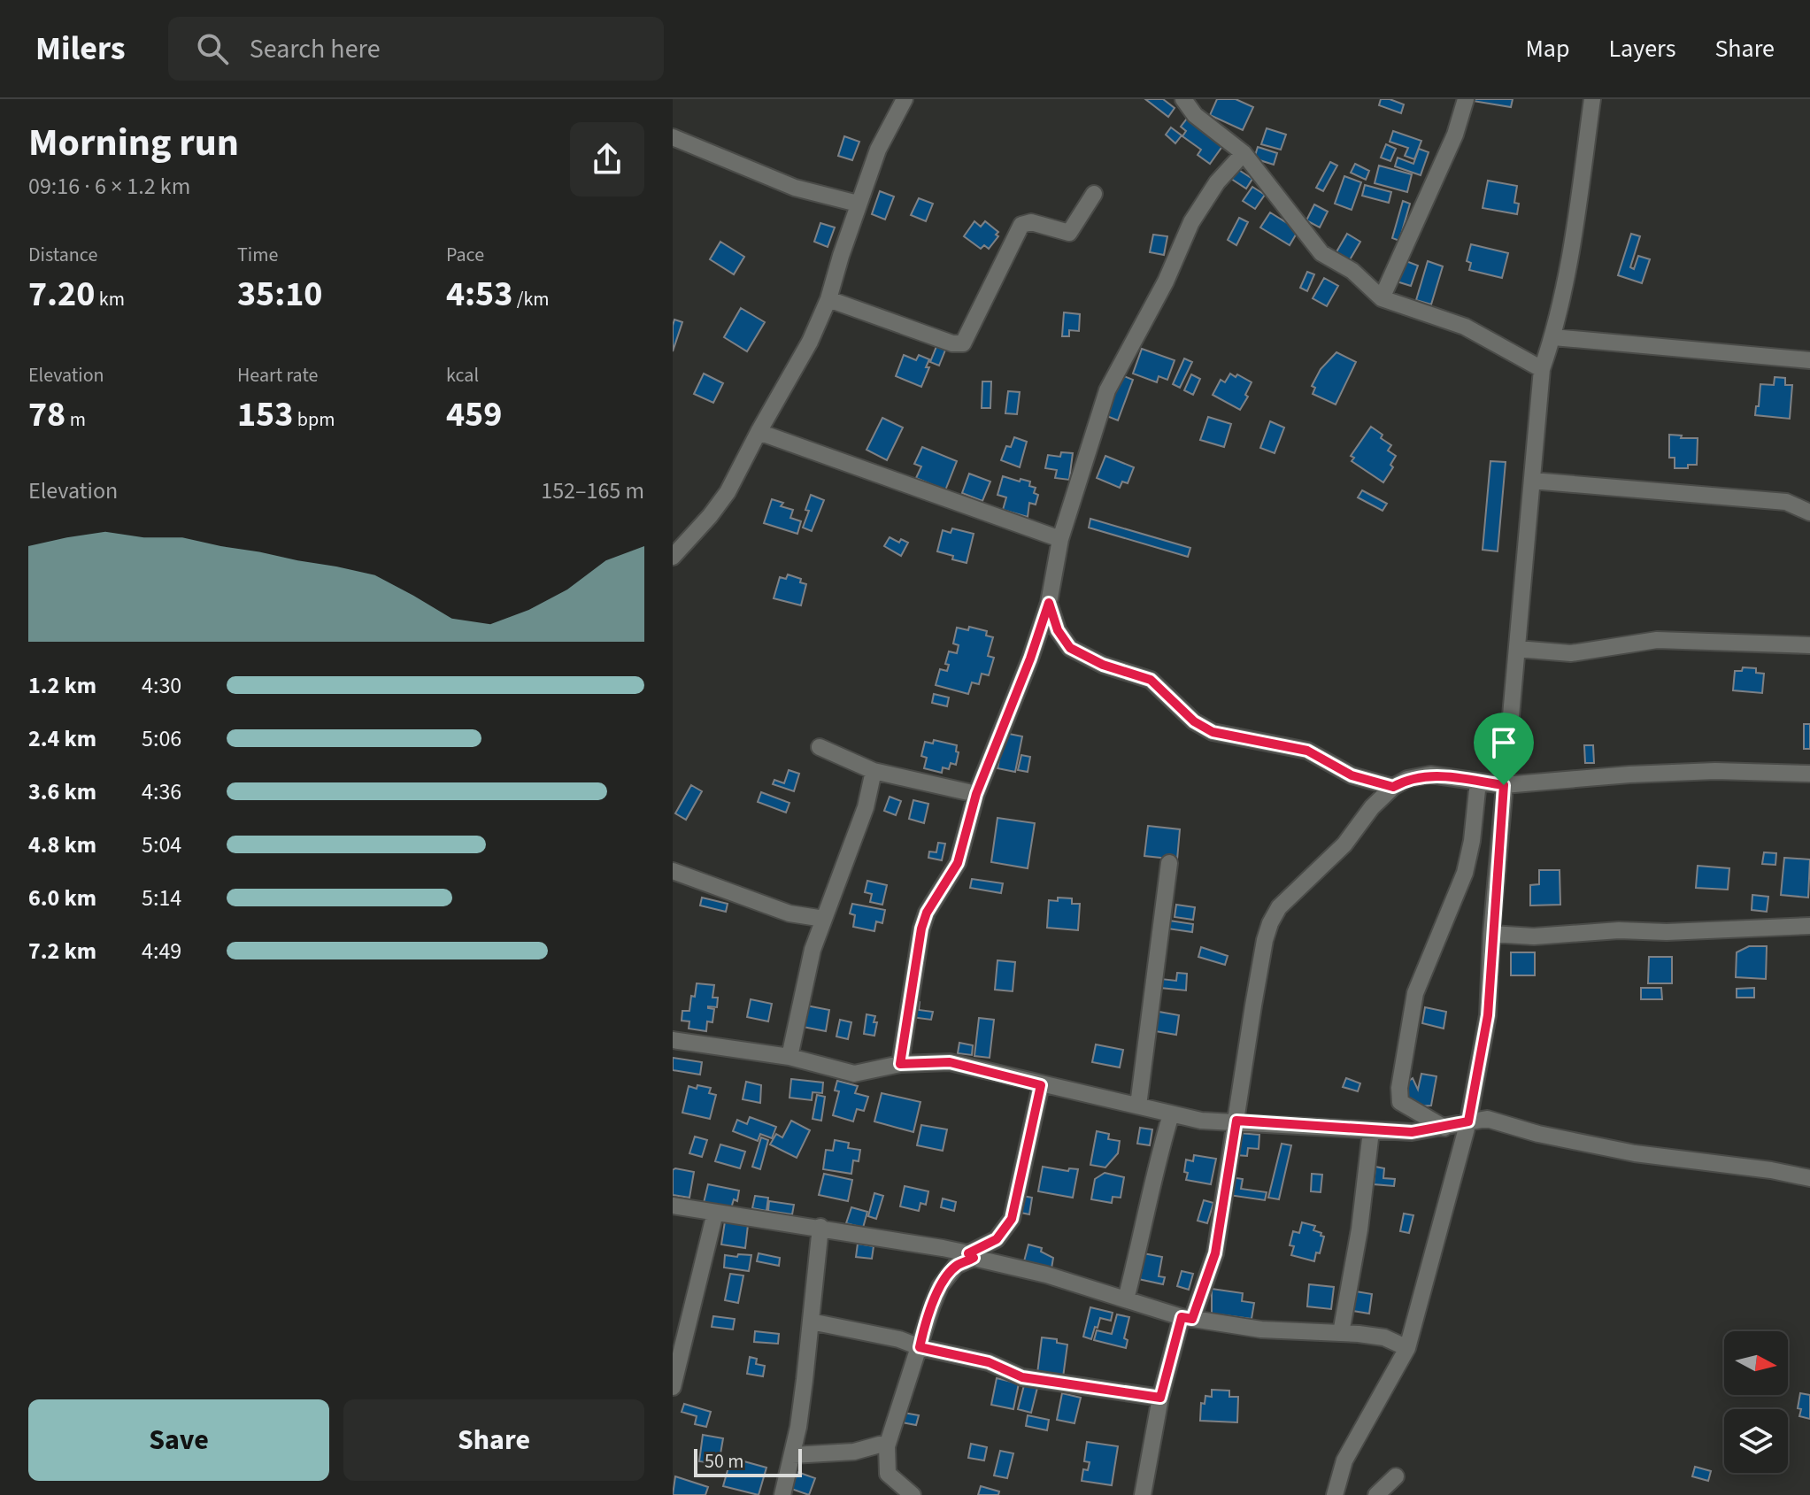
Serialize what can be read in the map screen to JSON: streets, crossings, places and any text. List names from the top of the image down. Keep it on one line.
{"scale_bar":"50 m","north":"right","page":{"header":"Milers","search":"Search here","nav":["Map","Layers","Share"],"heading":["Morning run","09:16 · 6 × 1.2 km"],"stats":[["Distance","7.20 km"],["Time","35:10"],["Pace","4:53 /km"],["Elevation","78 m"],["Heart rate","153 bpm"],["kcal","459"]],"chart":["Elevation","152–165 m"],"list":[{"name":"1.2 km","note":"4:30"},{"name":"2.4 km","note":"5:06"},{"name":"3.6 km","note":"4:36"},{"name":"4.8 km","note":"5:04"},{"name":"6.0 km","note":"5:14"},{"name":"7.2 km","note":"4:49"}],"buttons":["Save","Share"],"scale":"50 m"}}
